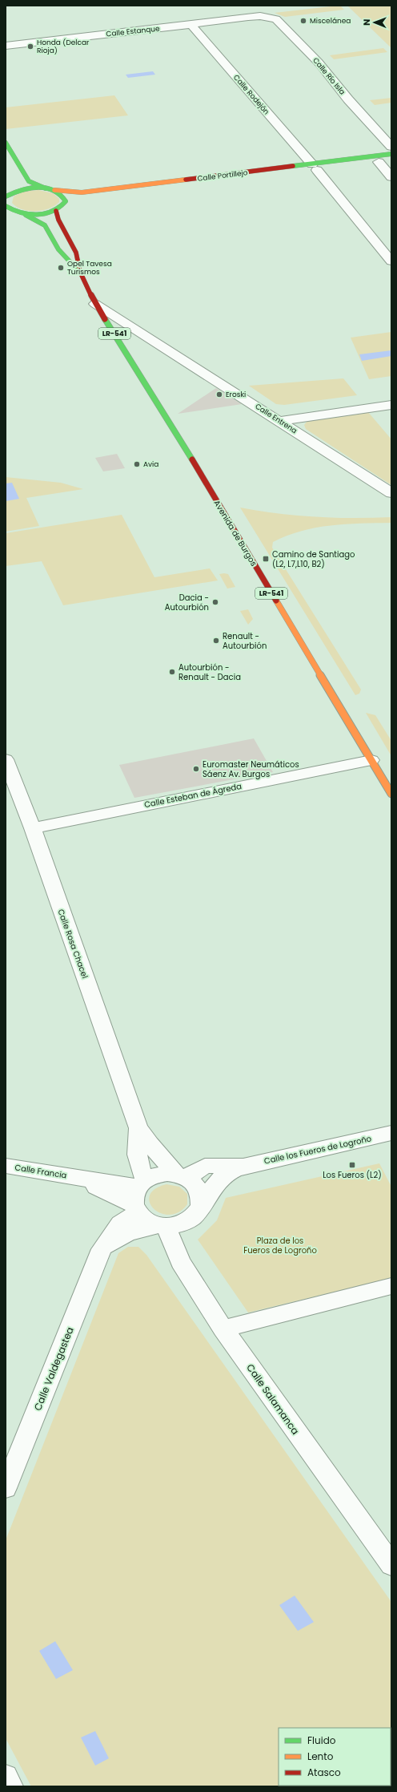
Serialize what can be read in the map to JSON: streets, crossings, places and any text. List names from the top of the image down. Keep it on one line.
{"streets":{"main road":["Calle Portillejo","LR-541","Avenida de Burgos"],"street":["Calle Estanque","Calle Río Isla","Calle Rodejón","Calle Entrena","Calle Esteban de Ágreda","Calle Rosa Chacel","Calle los Fueros de Logroño","Calle Francia","Calle Valdegastea","Calle Salamanca"]},"crossings":[["Calle Estanque","Calle Río Isla"],["Calle Estanque","Calle Rodejón"],["Calle Rodejón","Calle Portillejo"],["Calle Portillejo","LR-541"],["Calle Portillejo","Avenida de Burgos"],["LR-541","Avenida de Burgos"],["Calle Entrena","Avenida de Burgos"],["Avenida de Burgos","Calle Esteban de Ágreda"],["Calle Esteban de Ágreda","Calle Rosa Chacel"],["Calle Rosa Chacel","Calle los Fueros de Logroño"],["Calle Rosa Chacel","Calle Francia"],["Calle Rosa Chacel","Calle Valdegastea"],["Calle Rosa Chacel","Calle Salamanca"],["Calle los Fueros de Logroño","Calle Francia"],["Calle los Fueros de Logroño","Calle Valdegastea"],["Calle los Fueros de Logroño","Calle Salamanca"],["Calle Francia","Calle Valdegastea"],["Calle Francia","Calle Salamanca"],["Calle Valdegastea","Calle Salamanca"]],"parks":["Plaza de los Fueros de Logroño"],"places":{"other":["Miscelánea","Honda (Delcar Rioja)","Opel Tavesa Turismos","Eroski","Avia","Dacia - Autourbión","Renault - Autourbión","Autourbión - Renault - Dacia","Euromaster Neumáticos Sáenz Av. Burgos"],"transit":["Camino de Santiago (L2, L7,L10, B2)","Los Fueros (L2)"]},"legend":["Fluido","Lento","Atasco"],"north":"left"}
